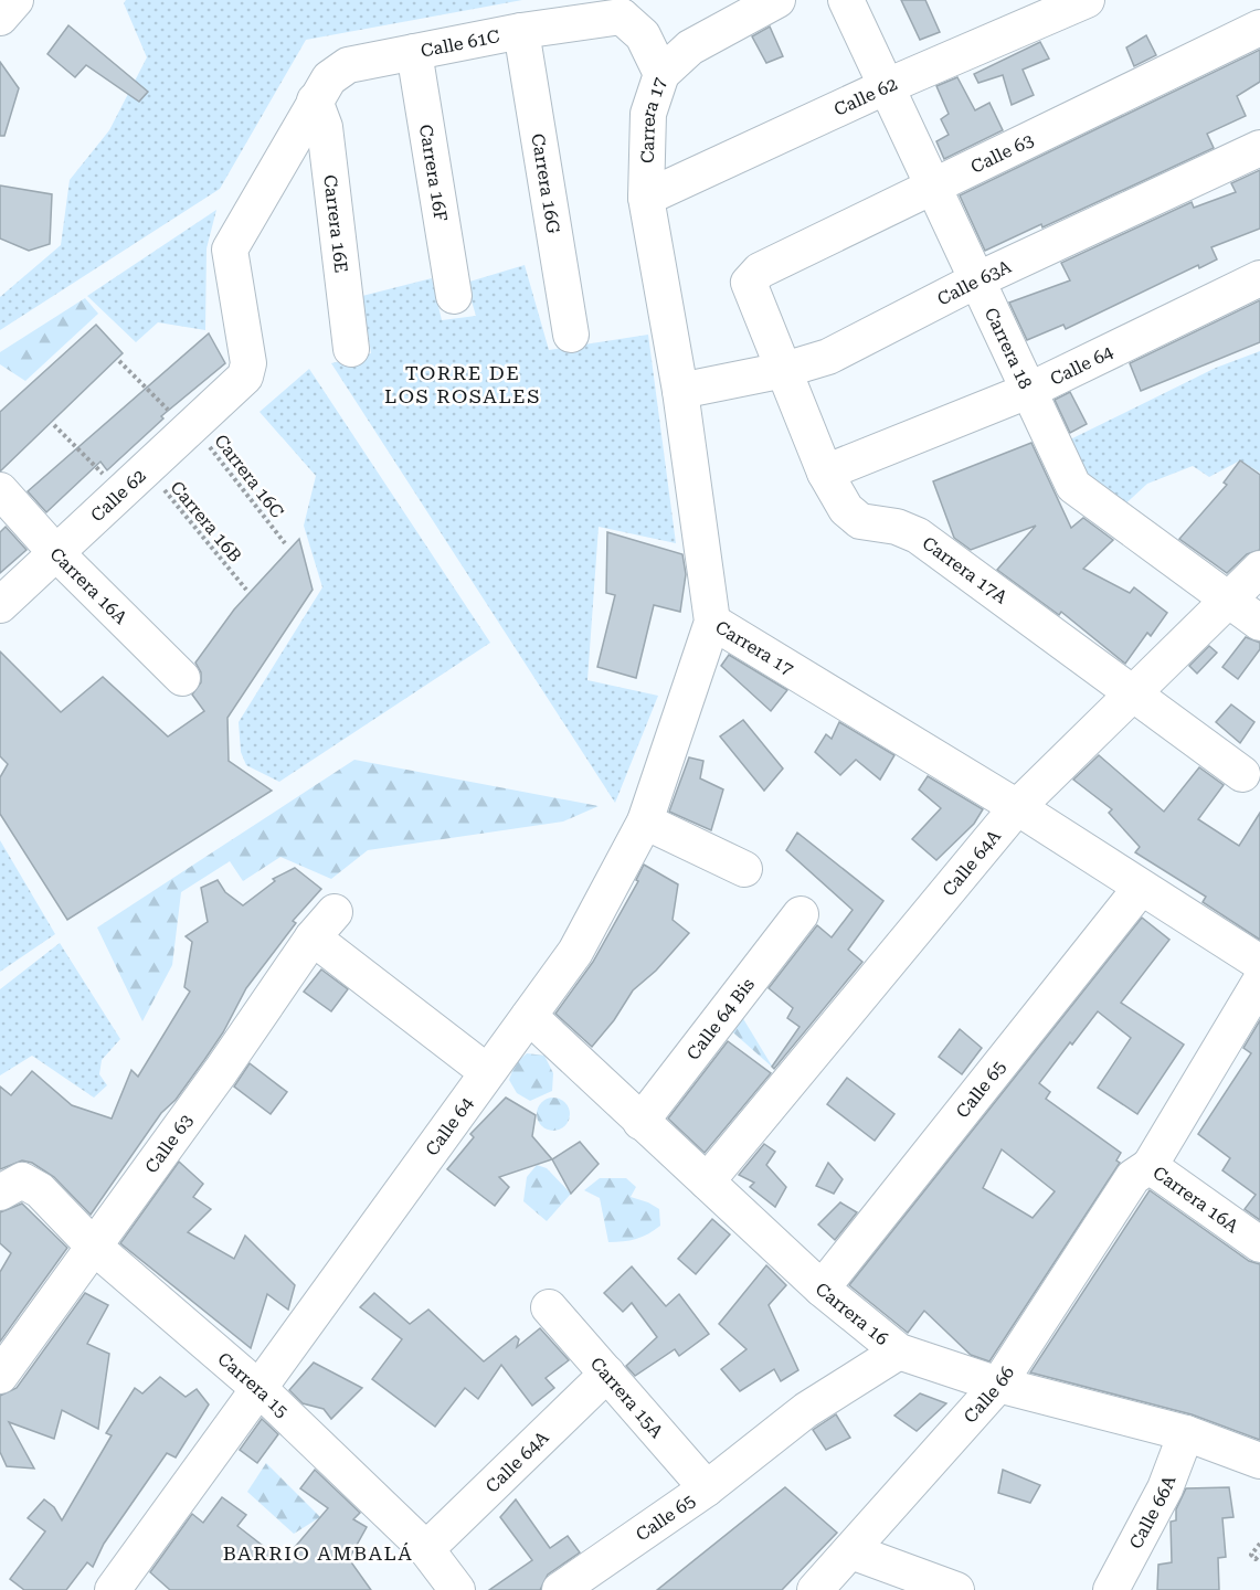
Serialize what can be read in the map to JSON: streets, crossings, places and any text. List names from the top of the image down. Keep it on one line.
{"streets":{"street":["Calle 61C","Calle 62","Carrera 17","Calle 63","Carrera 16F","Carrera 16G","Carrera 16E","Calle 63A","Carrera 18","Calle 64","Carrera 17A","Carrera 16A","Calle 64A","Calle 64 Bis","Calle 65","Carrera 16","Carrera 15","Calle 66","Carrera 15A","Calle 66A"],"path":["Carrera 16C","Carrera 16B"]},"crossings":[["Calle 61C","Calle 62"],["Calle 61C","Carrera 17"],["Calle 61C","Carrera 16F"],["Calle 61C","Carrera 16G"],["Calle 61C","Carrera 16E"],["Calle 62","Carrera 17"],["Calle 62","Carrera 18"],["Calle 62","Carrera 16C"],["Calle 62","Carrera 16B"],["Calle 62","Carrera 16A"],["Carrera 17","Calle 63A"],["Carrera 17","Calle 64"],["Carrera 17","Calle 64A"],["Carrera 17","Calle 65"],["Calle 63","Carrera 18"],["Calle 63","Calle 64"],["Calle 63","Carrera 17A"],["Calle 63","Carrera 15"],["Calle 63A","Carrera 18"],["Calle 63A","Carrera 17A"],["Carrera 18","Calle 64"],["Carrera 18","Calle 64A"],["Calle 64","Carrera 17A"],["Calle 64","Carrera 16"],["Calle 64","Carrera 15"],["Carrera 17A","Calle 64A"],["Carrera 16A","Calle 66"],["Calle 64A","Carrera 16"],["Calle 64A","Carrera 15"],["Calle 64A","Carrera 15A"],["Calle 64 Bis","Carrera 16"],["Calle 65","Carrera 16"],["Calle 65","Carrera 15A"],["Carrera 16","Calle 66"],["Carrera 16","Calle 66A"]],"districts":["TORRE DE LOS ROSALES","BARRIO AMBALÁ"]}
